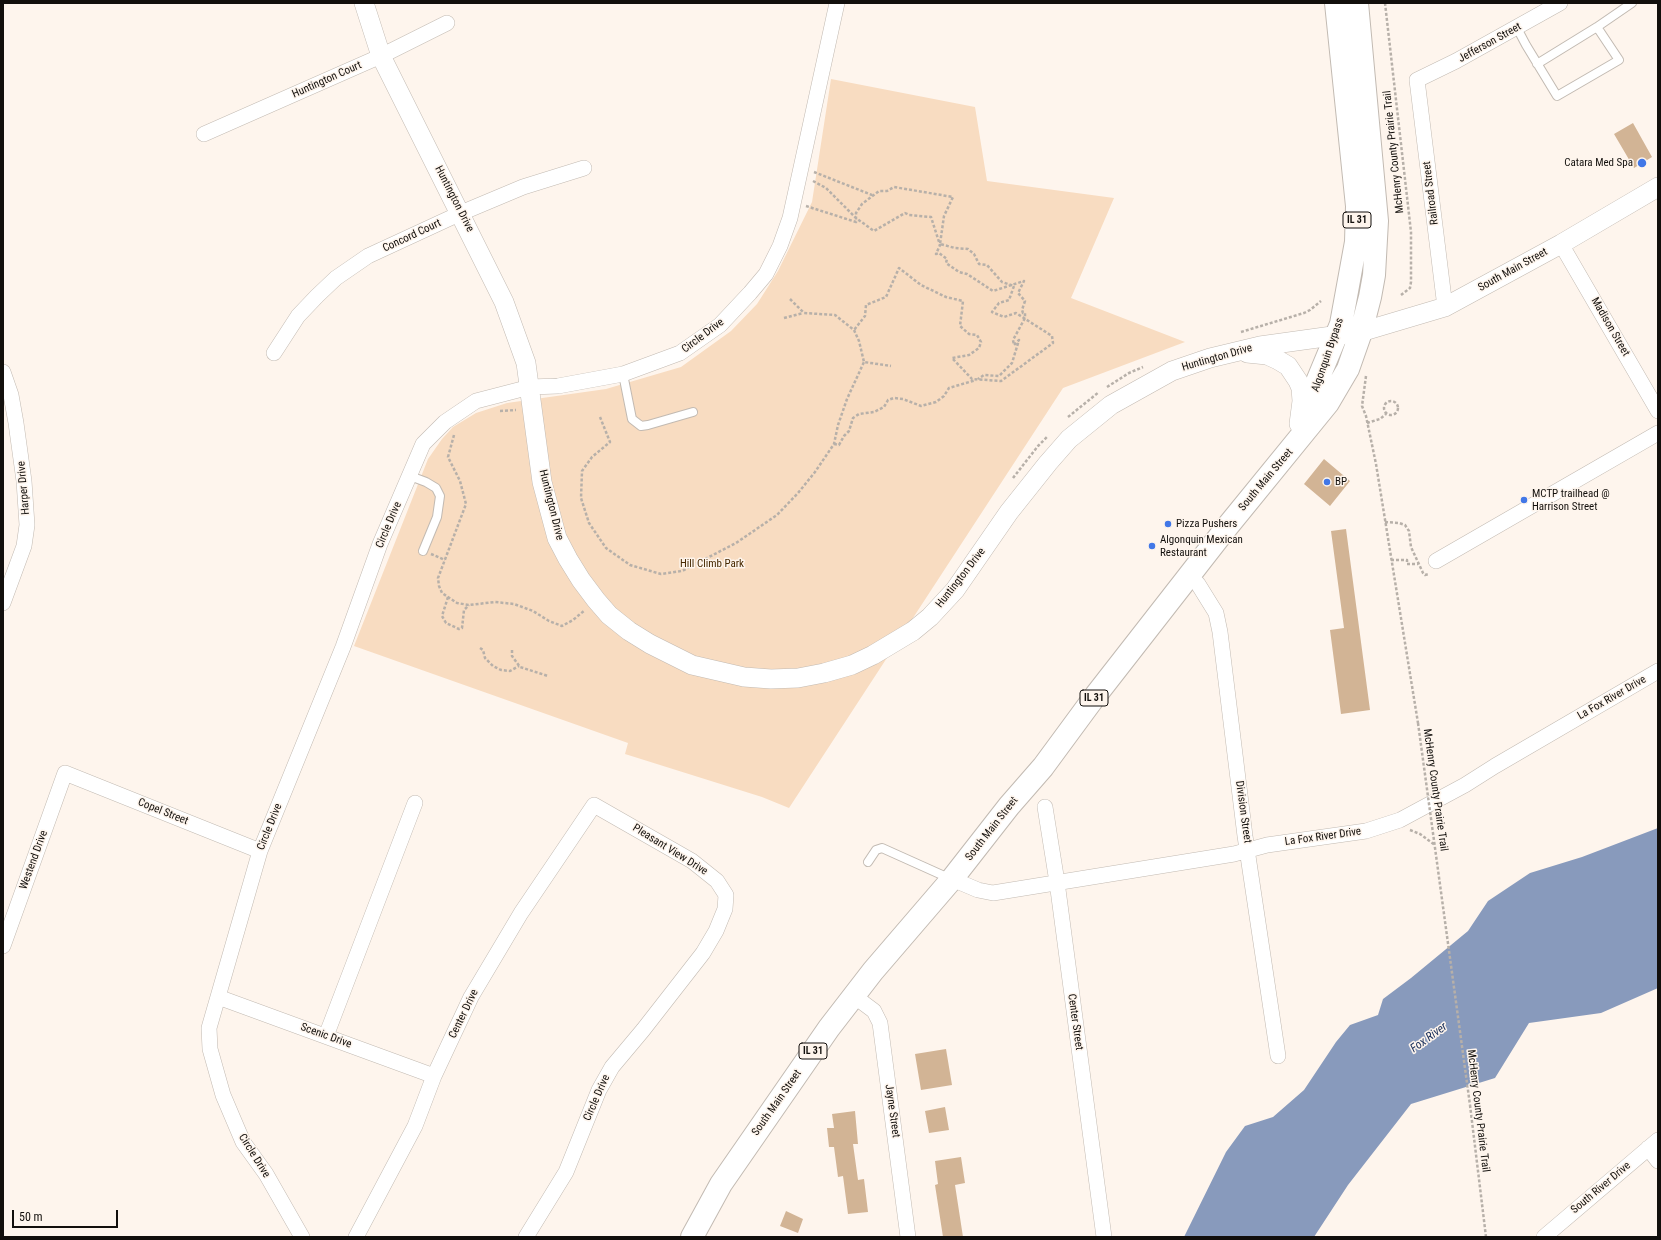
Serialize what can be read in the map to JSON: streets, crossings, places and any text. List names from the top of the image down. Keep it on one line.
{"streets":{"main road":["IL 31","South Main Street","Algonquin Bypass"],"street":["Jefferson Street","Huntington Court","Railroad Street","Huntington Drive","Concord Court","Madison Street","Circle Drive","Harper Drive","La Fox River Drive","Copel Street","Division Street","Pleasant View Drive","Westend Drive","Center Drive","Center Street","Scenic Drive","Jayne Street","South River Drive"],"path":["McHenry County Prairie Trail"]},"crossings":[["Jefferson Street","Railroad Street"],["Huntington Court","Huntington Drive"],["Railroad Street","South Main Street"],["Huntington Drive","Concord Court"],["Huntington Drive","South Main Street"],["Huntington Drive","Circle Drive"],["Huntington Drive","Algonquin Bypass"],["South Main Street","Madison Street"],["South Main Street","Algonquin Bypass"],["South Main Street","La Fox River Drive"],["South Main Street","Division Street"],["South Main Street","Jayne Street"],["Circle Drive","Copel Street"],["Circle Drive","Pleasant View Drive"],["Circle Drive","Scenic Drive"],["La Fox River Drive","Division Street"],["La Fox River Drive","Center Street"],["Copel Street","Westend Drive"],["Pleasant View Drive","Center Drive"],["Center Drive","Scenic Drive"]],"water":["Fox River"],"parks":["Hill Climb Park"],"places":["Catara Med Spa","BP","MCTP trailhead @ Harrison Street","Pizza Pushers","Algonquin Mexican Restaurant"],"scale_bar":"50 m"}
